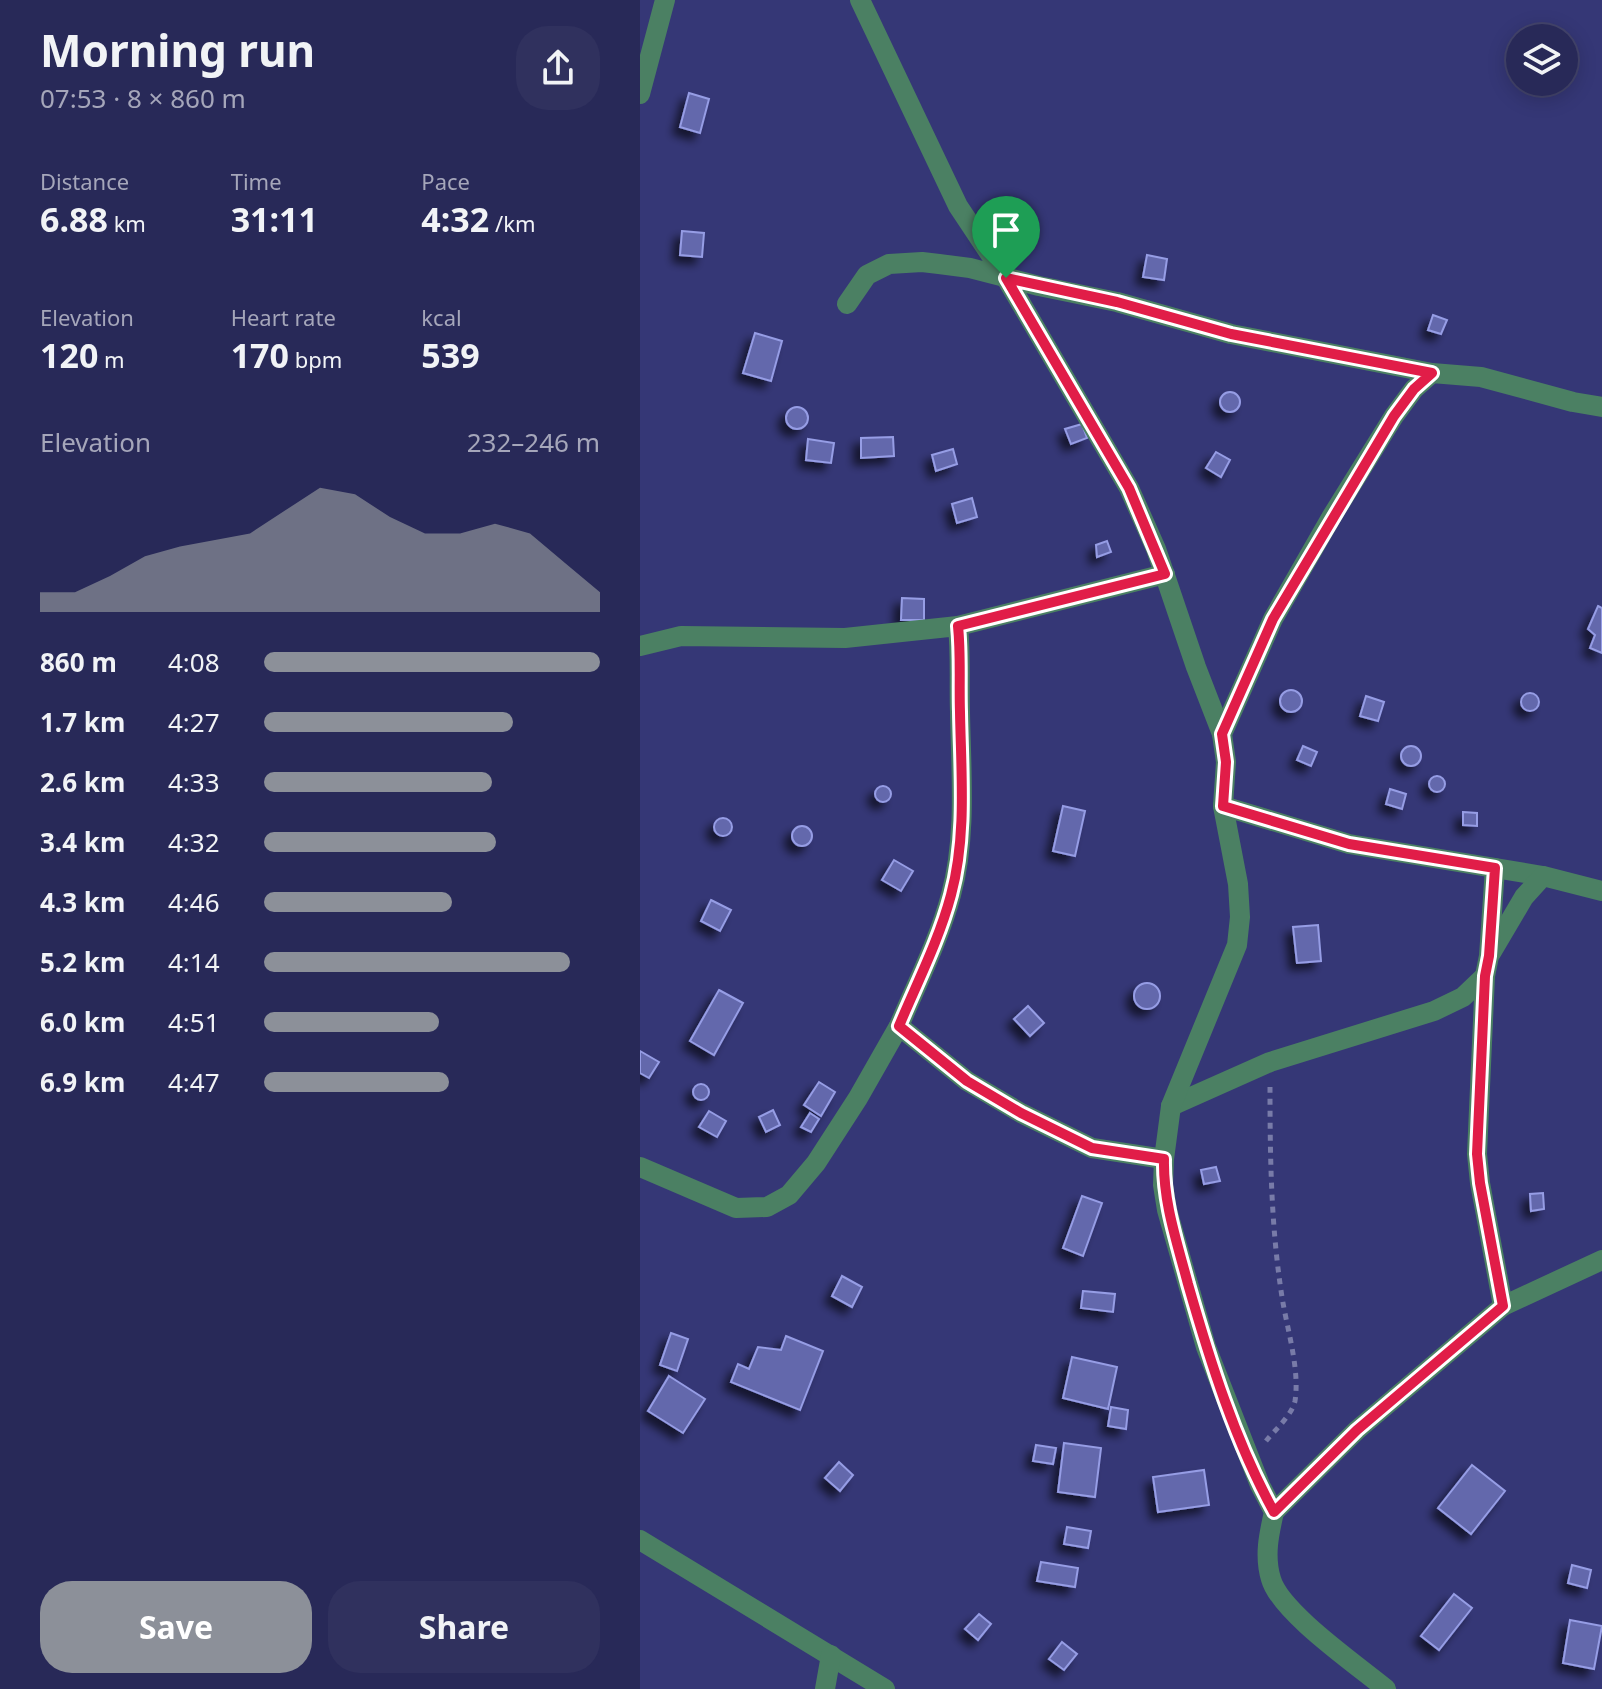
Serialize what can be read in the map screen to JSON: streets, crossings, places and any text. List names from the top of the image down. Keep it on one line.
{"page":{"heading":["Morning run","07:53 · 8 × 860 m"],"stats":[["Distance","6.88 km"],["Time","31:11"],["Pace","4:32 /km"],["Elevation","120 m"],["Heart rate","170 bpm"],["kcal","539"]],"chart":["Elevation","232–246 m"],"list":[{"name":"860 m","note":"4:08"},{"name":"1.7 km","note":"4:27"},{"name":"2.6 km","note":"4:33"},{"name":"3.4 km","note":"4:32"},{"name":"4.3 km","note":"4:46"},{"name":"5.2 km","note":"4:14"},{"name":"6.0 km","note":"4:51"},{"name":"6.9 km","note":"4:47"}],"buttons":["Save","Share"]}}
